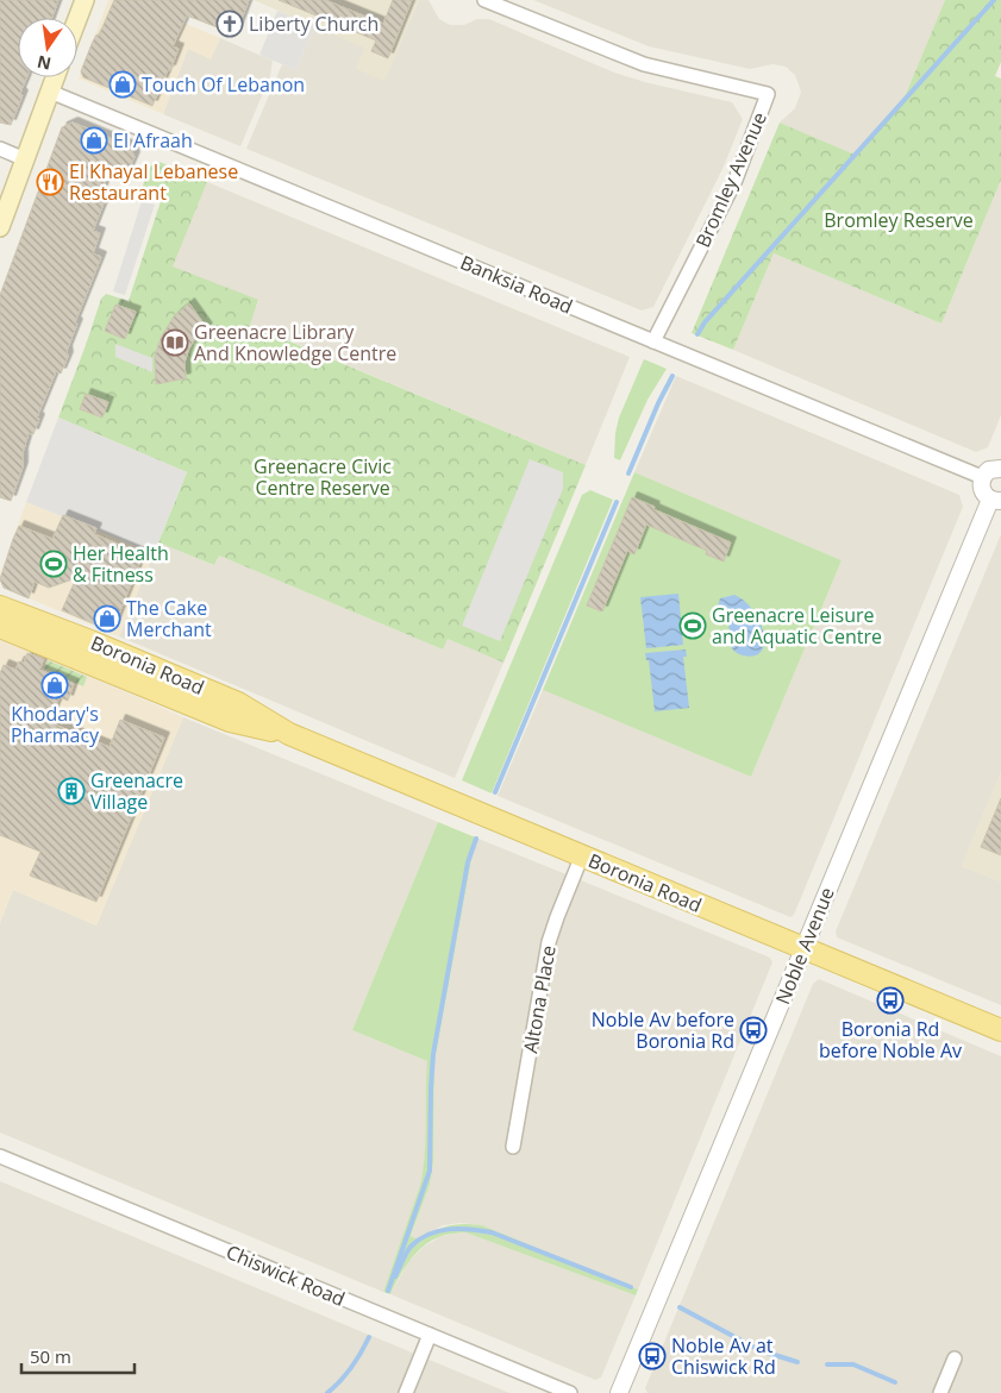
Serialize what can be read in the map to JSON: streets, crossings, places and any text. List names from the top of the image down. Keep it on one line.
{"streets":{"main road":["Boronia Road"],"street":["Bromley Avenue","Banksia Road","Noble Avenue","Altona Place","Chiswick Road"]},"crossings":[["Bromley Avenue","Banksia Road"],["Boronia Road","Noble Avenue"],["Boronia Road","Altona Place"]],"parks":["Bromley Reserve","Greenacre Civic Centre Reserve"],"places":{"church":["Liberty Church"],"shop":["Touch Of Lebanon","El Afraah","The Cake Merchant","Khodary's Pharmacy"],"restaurant":["El Khayal Lebanese Restaurant"],"library":["Greenacre Library And Knowledge Centre"],"sports":["Her Health & Fitness","Greenacre Leisure and Aquatic Centre"],"building":["Greenacre Village"],"bus stop":["Boronia Rd before Noble Av","Noble Av before Boronia Rd","Noble Av at Chiswick Rd"]},"scale_bar":"50 m","north":"bottom"}
